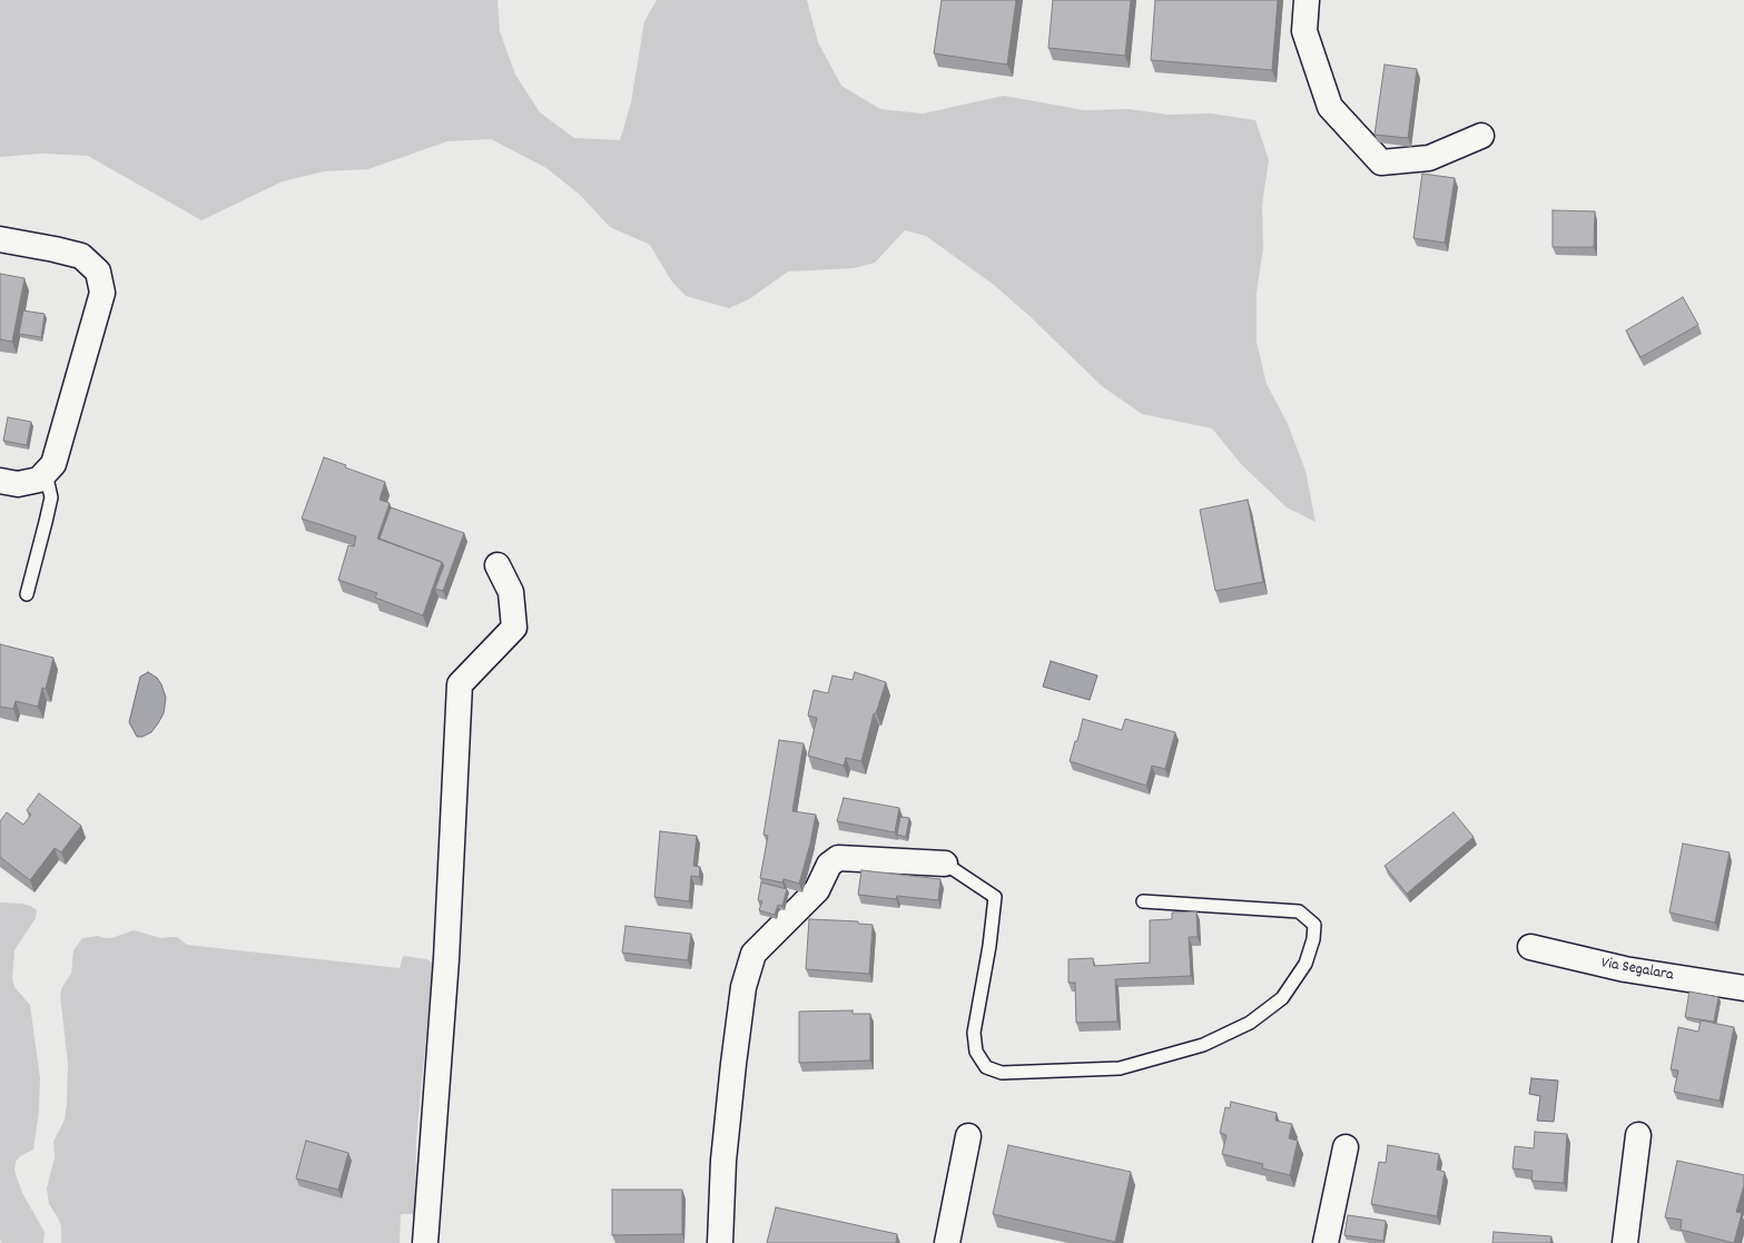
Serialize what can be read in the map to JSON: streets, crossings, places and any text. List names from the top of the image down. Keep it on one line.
{"streets":{"street":["Via Segalara"]}}
